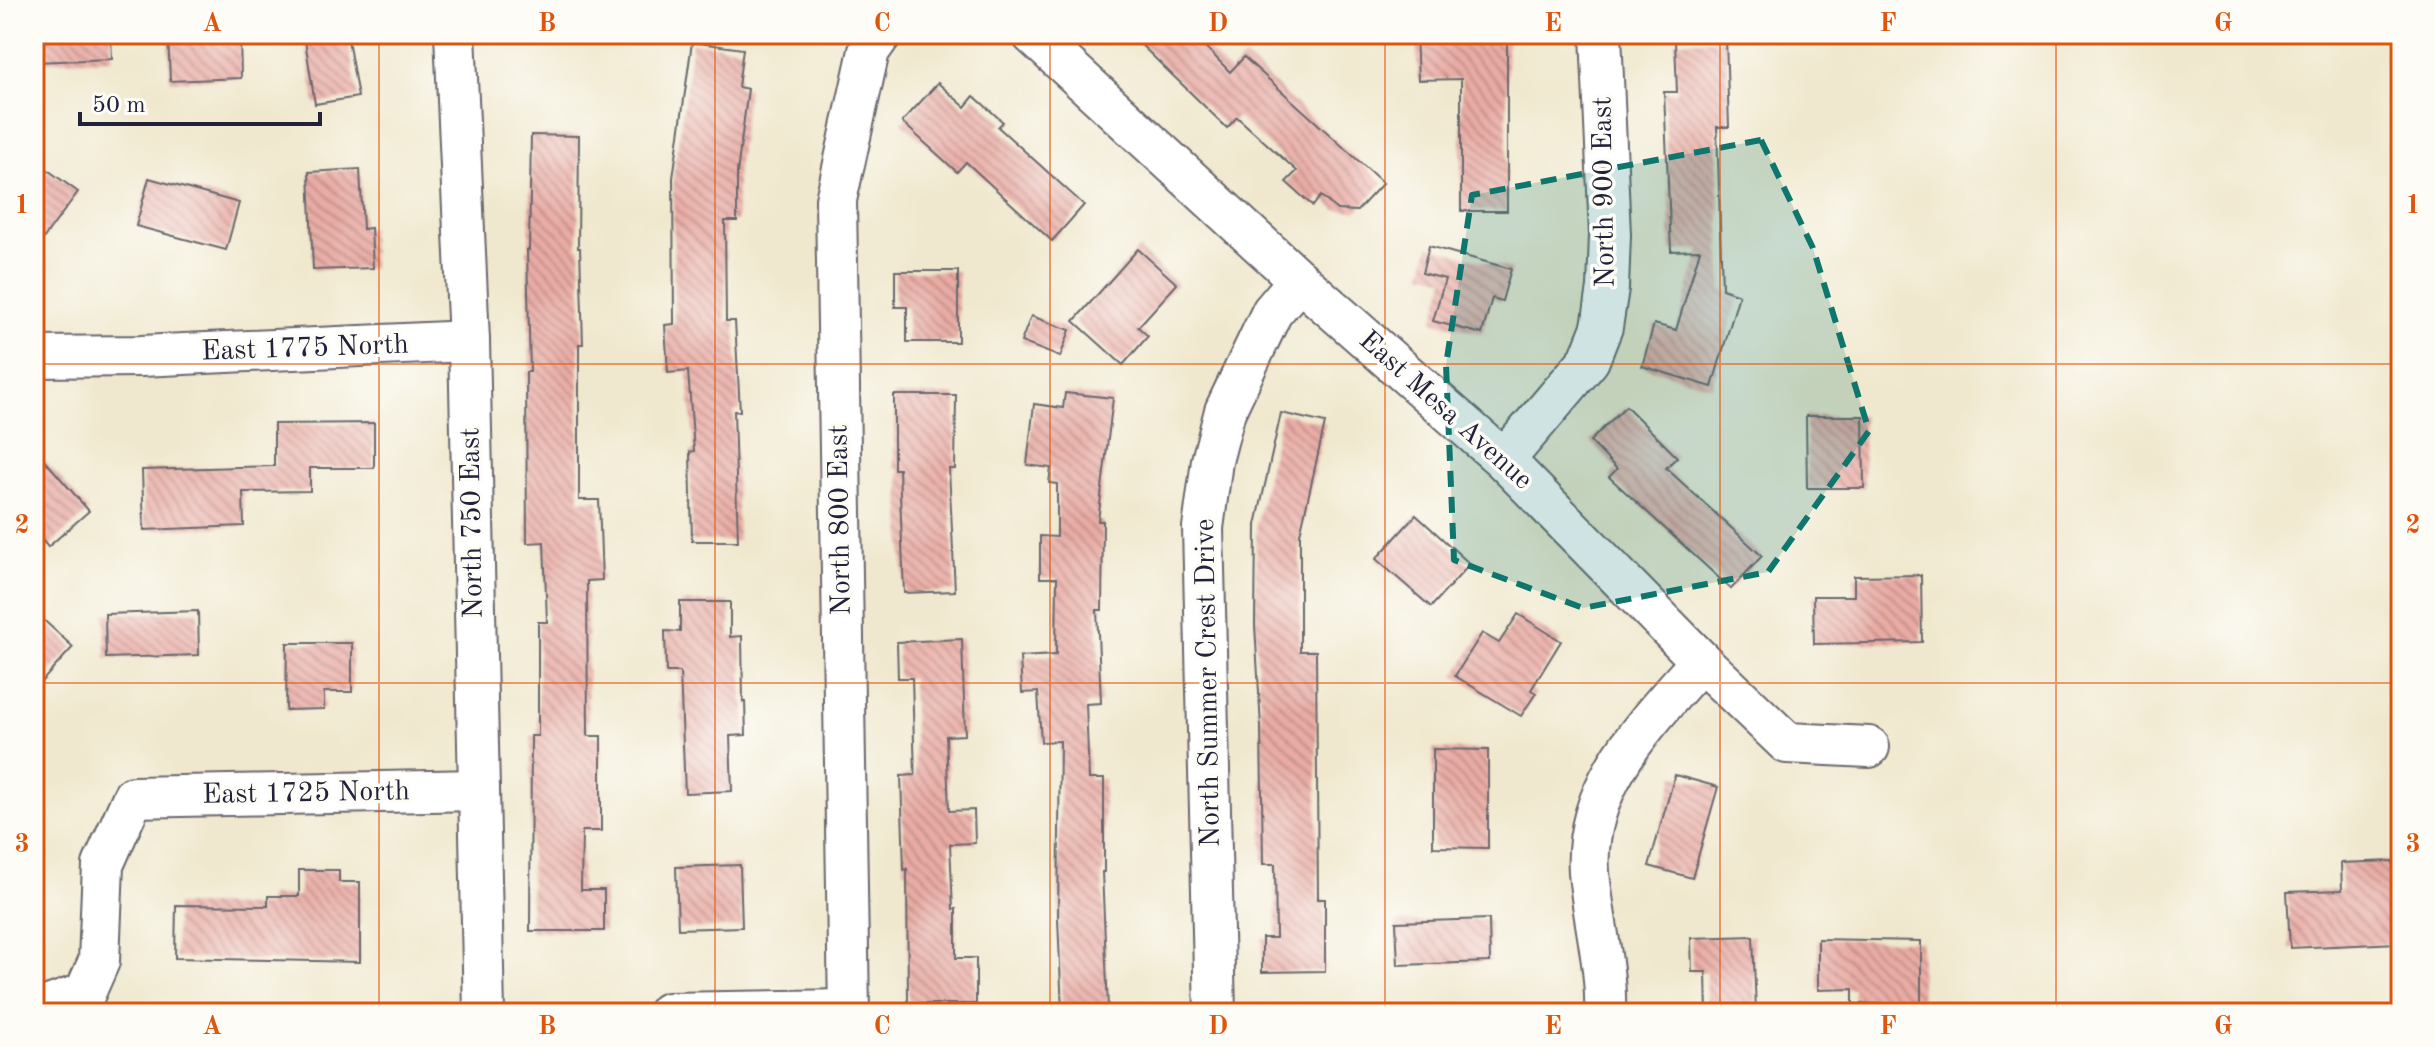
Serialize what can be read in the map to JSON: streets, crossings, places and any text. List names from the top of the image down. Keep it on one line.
{"streets":{"street":["North 900 East","East 1775 North","East Mesa Avenue","North 800 East","North 750 East","North Summer Crest Drive","East 1725 North"]},"crossings":[["North 900 East","East Mesa Avenue"],["East 1775 North","North 750 East"],["East Mesa Avenue","North Summer Crest Drive"],["North 750 East","East 1725 North"]],"scale_bar":"50 m","grid":{"columns":["A","B","C","D","E","F","G"],"rows":["1","2","3"]}}
